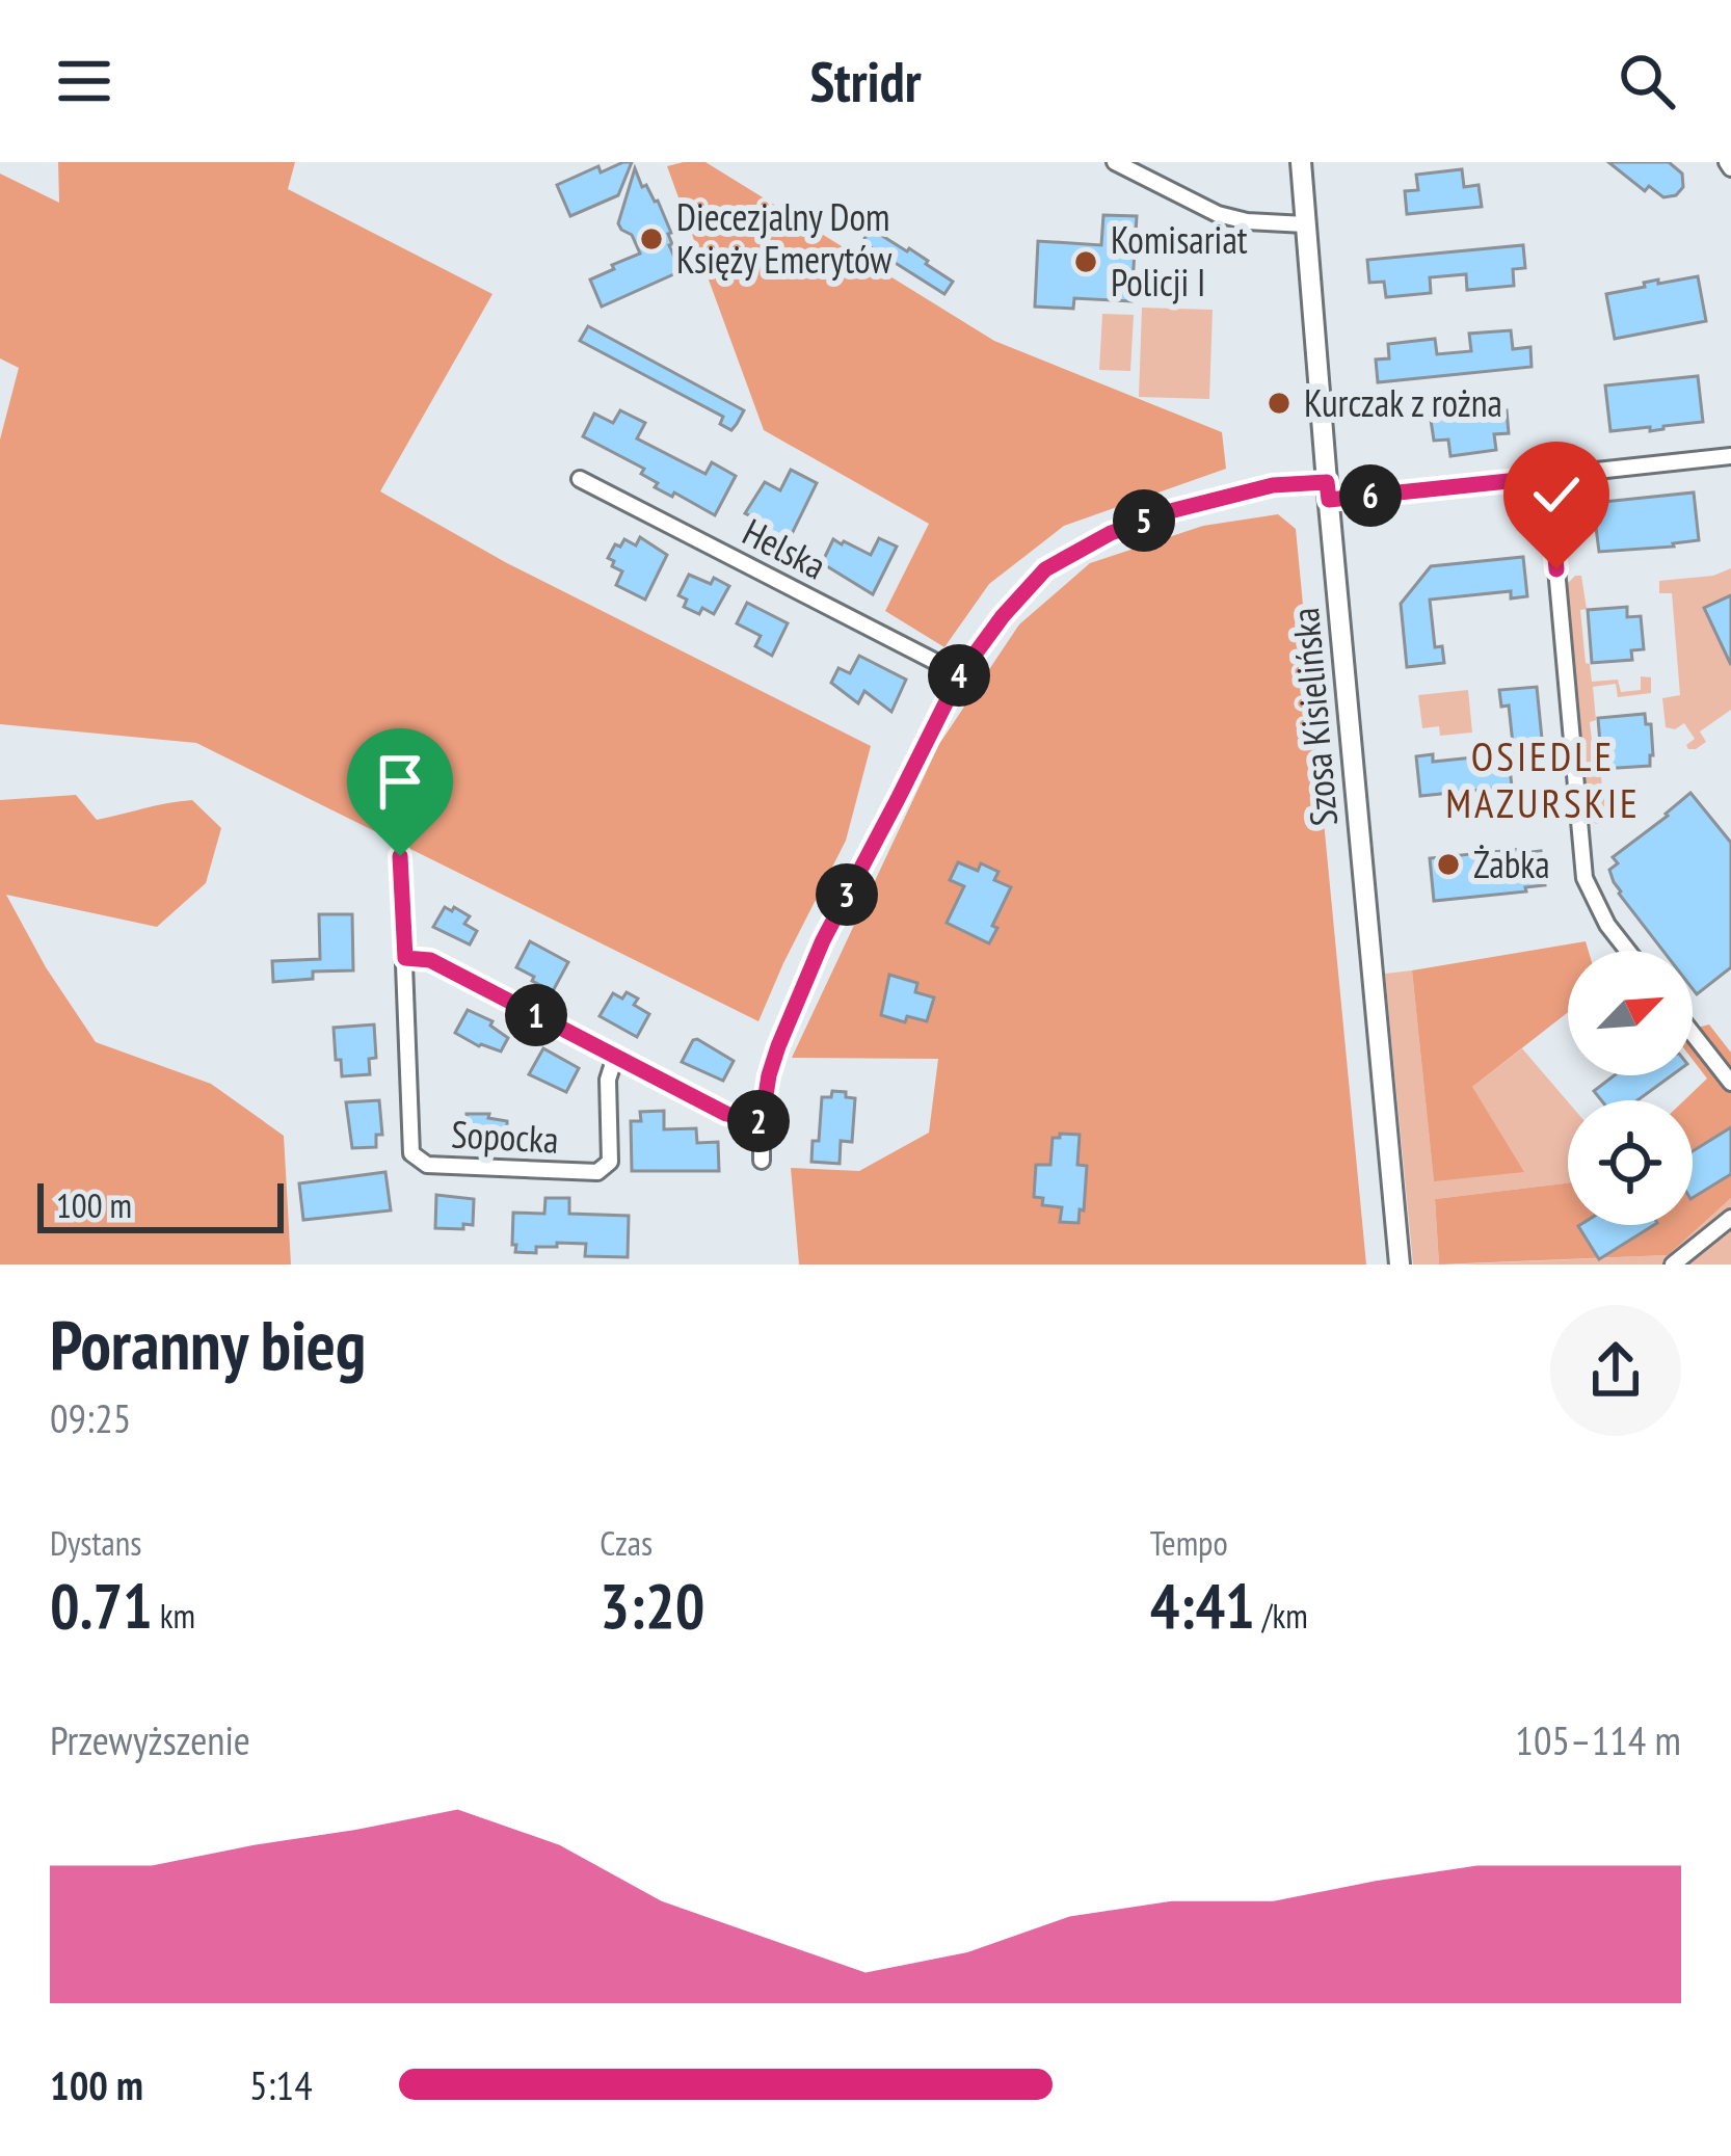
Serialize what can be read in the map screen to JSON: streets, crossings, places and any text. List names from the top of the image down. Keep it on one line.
{"streets":{"street":["Helska","Szosa Kisielińska","Sopocka"]},"districts":["OSIEDLE MAZURSKIE"],"places":["Diecezjalny Dom Księży Emerytów","Komisariat Policji I","Kurczak z rożna","Żabka"],"scale_bar":"100 m","north":"top right","page":{"header":"Stridr","pins":["6","5","4","3","1","2"],"scale":"100 m","heading":["Poranny bieg","09:25"],"stats":[["Dystans","0.71 km"],["Czas","3:20"],["Tempo","4:41 /km"]],"chart":["Przewyższenie","105–114 m"],"list":[{"name":"100 m","note":"5:14"}]}}
